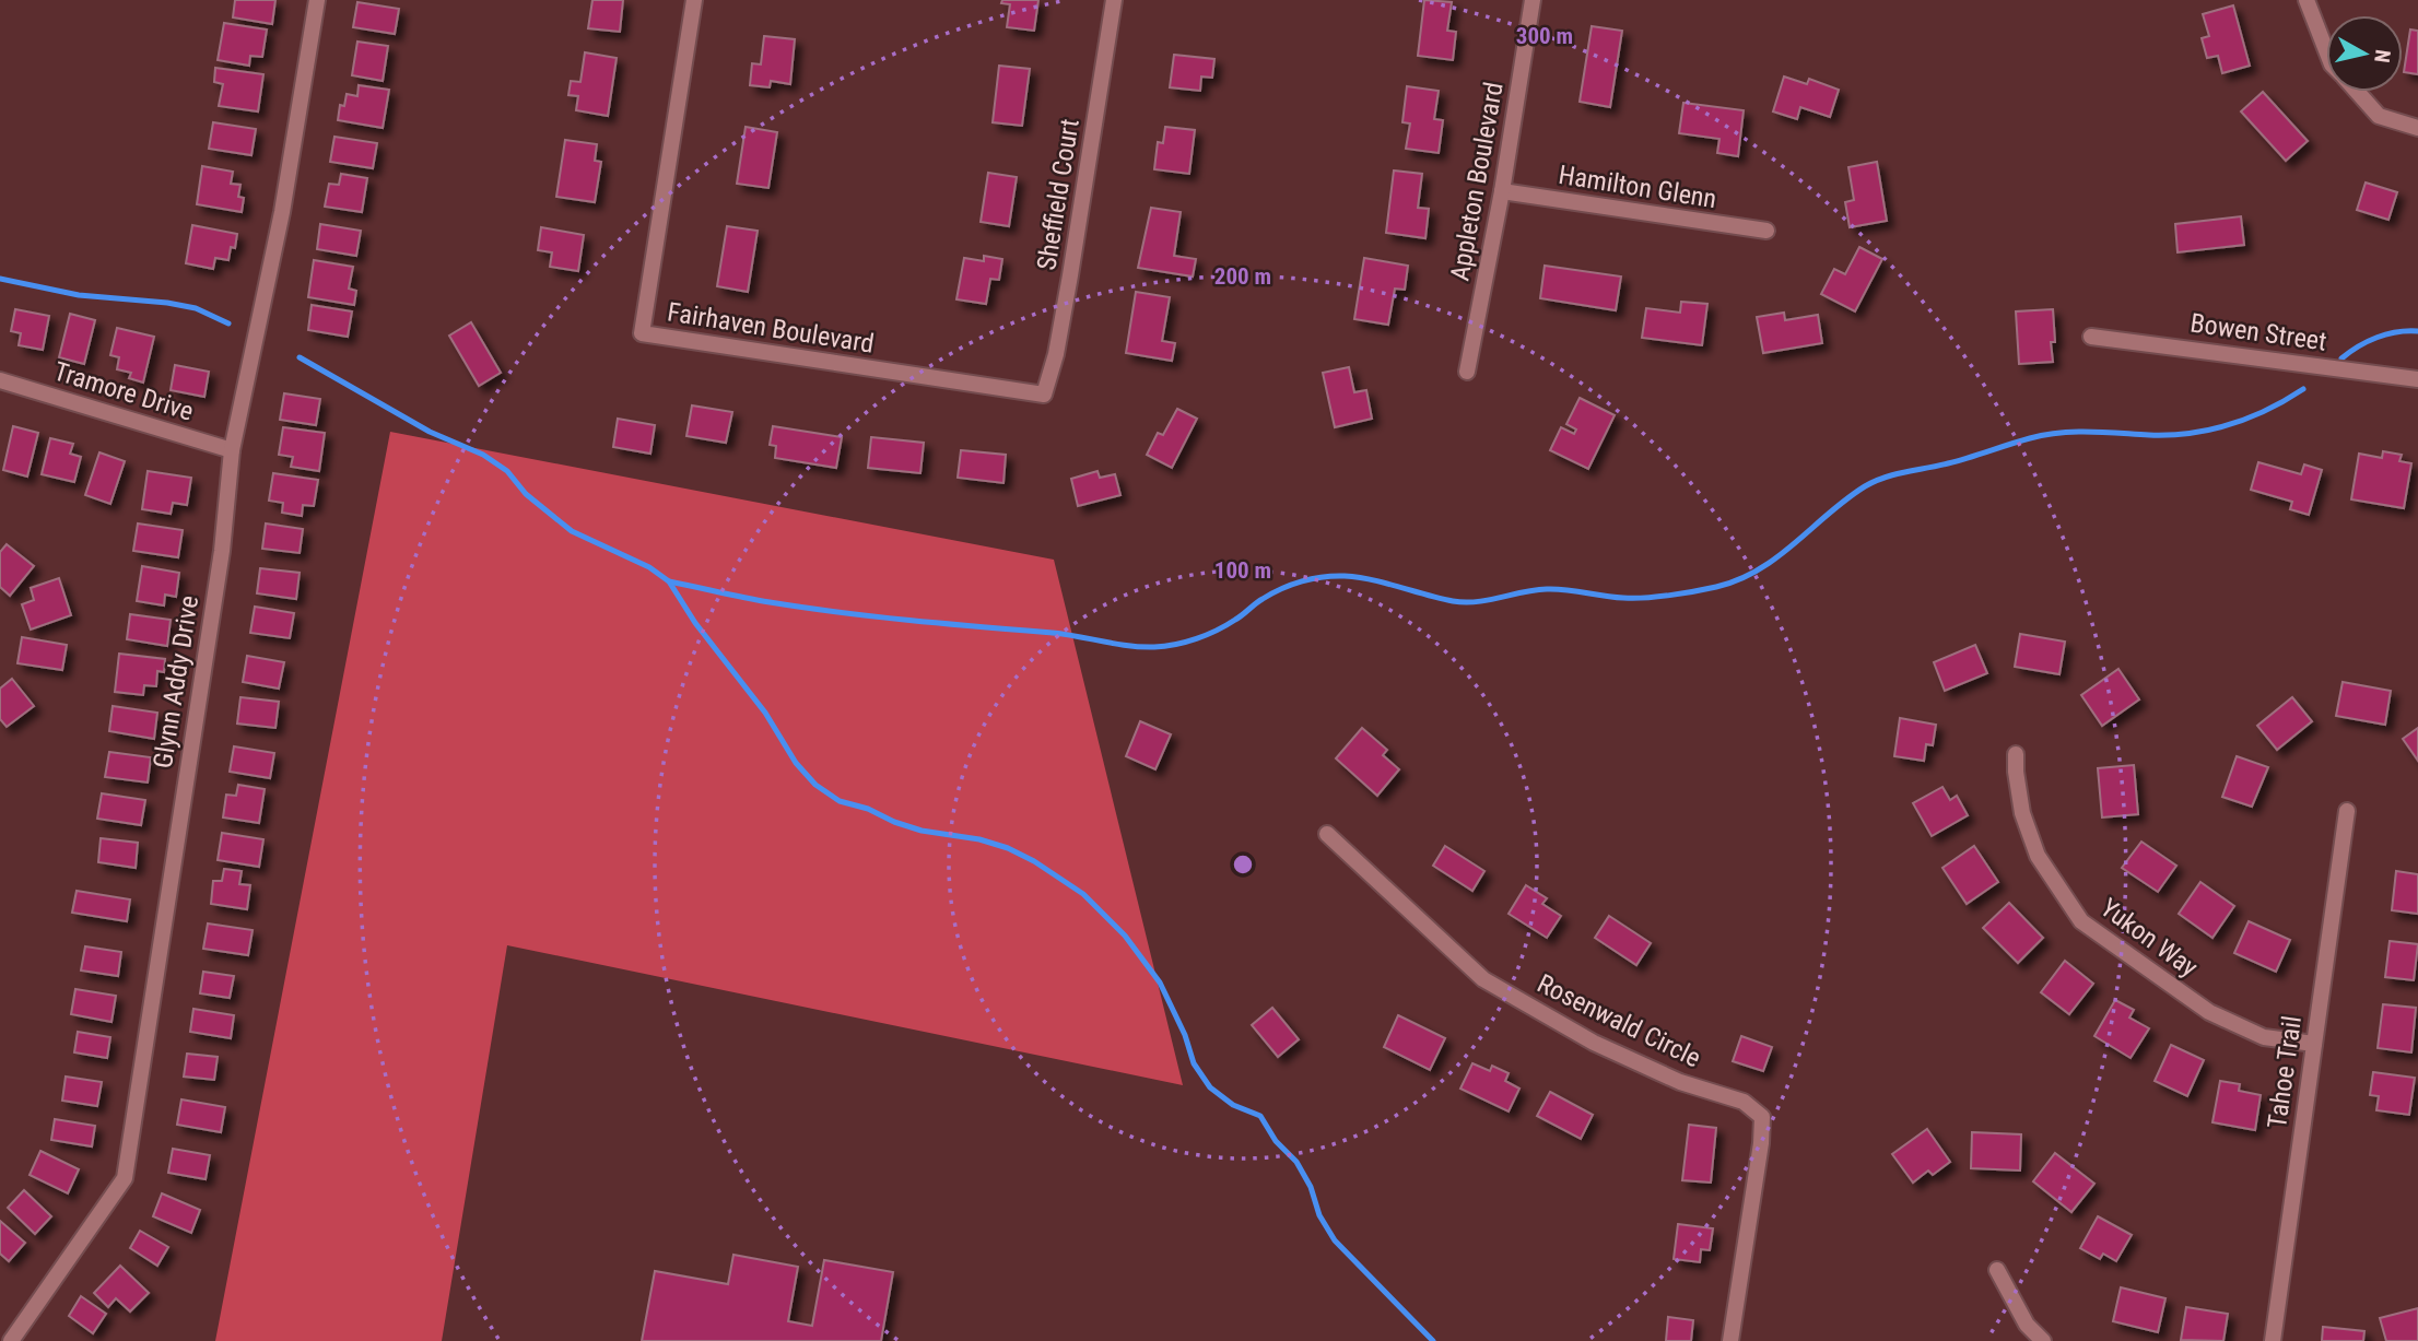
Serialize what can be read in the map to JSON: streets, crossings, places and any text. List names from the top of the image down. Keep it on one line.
{"streets":{"street":["Appleton Boulevard","Hamilton Glenn","Sheffield Court","Fairhaven Boulevard","Bowen Street","Tramore Drive","Glynn Addy Drive","Yukon Way","Rosenwald Circle","Tahoe Trail"]},"crossings":[["Appleton Boulevard","Hamilton Glenn"],["Sheffield Court","Fairhaven Boulevard"],["Tramore Drive","Glynn Addy Drive"],["Yukon Way","Tahoe Trail"]],"north":"right","rings":["300 m","200 m","100 m"]}
